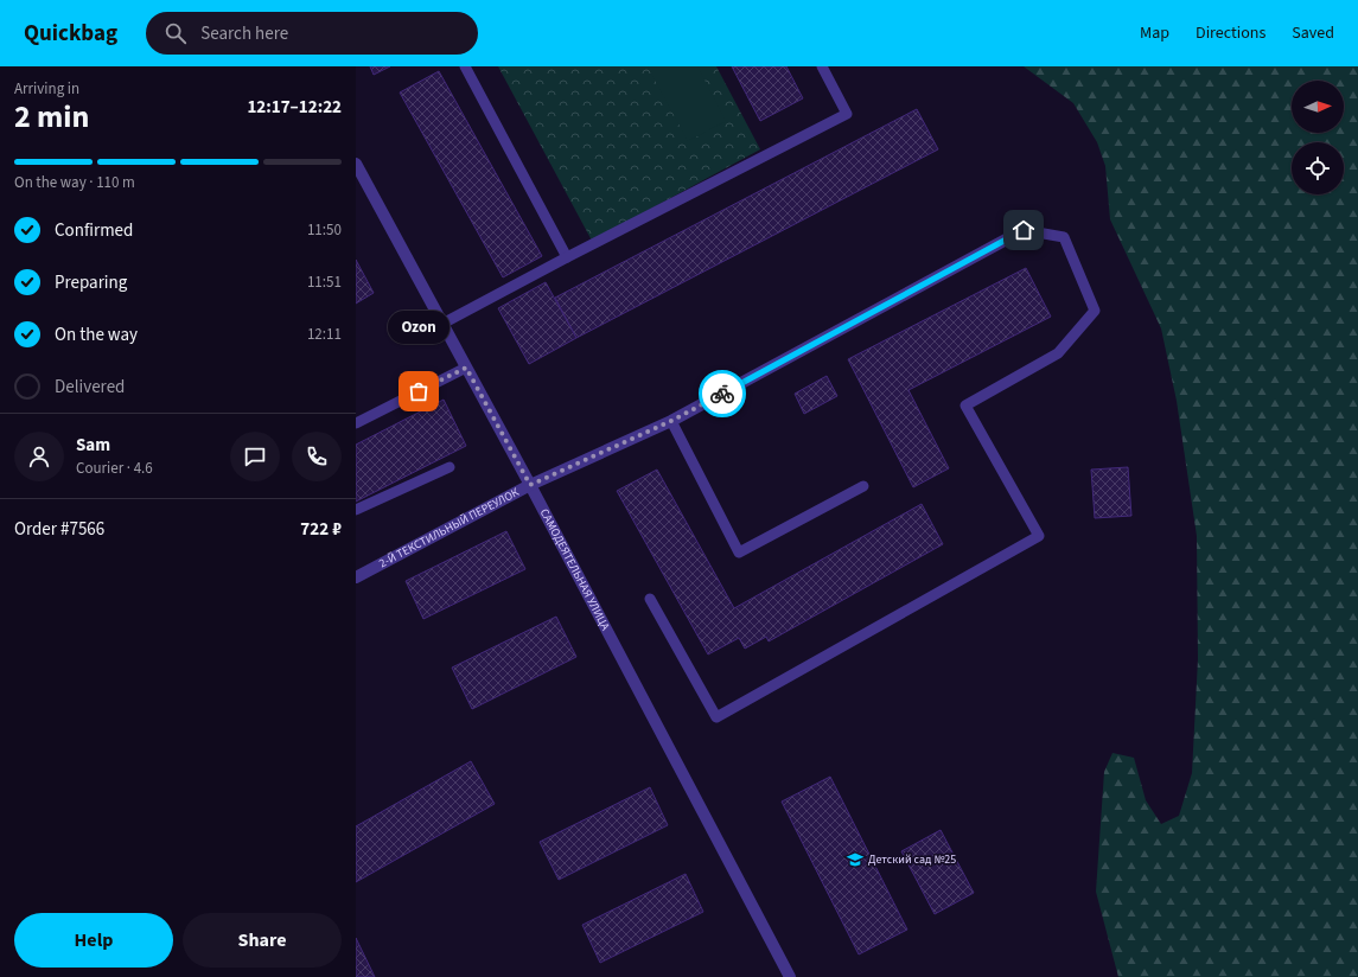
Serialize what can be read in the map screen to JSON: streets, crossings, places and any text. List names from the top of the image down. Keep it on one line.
{"streets":{"street":["2-Й ТЕКСТИЛЬНЫЙ ПЕРЕУЛОК","САМОДЕЯТЕЛЬНАЯ УЛИЦА"]},"crossings":[["2-Й ТЕКСТИЛЬНЫЙ ПЕРЕУЛОК","САМОДЕЯТЕЛЬНАЯ УЛИЦА"]],"places":{"other":["Ozon"],"school or university":["Детский сад №25"]},"north":"right","page":{"header":"Quickbag","search":"Search here","nav":["Map","Directions","Saved"],"heading":["2 min","Arriving in","12:17–12:22"],"panel":["Sam","Courier · 4.6","Order #7566","722 ₽"],"bar":"On the way · 110 m","list":[["Confirmed","11:50"],["Preparing","11:51"],["On the way","12:11"],"Delivered"],"bubble":"Ozon","buttons":["Help","Share"]}}
